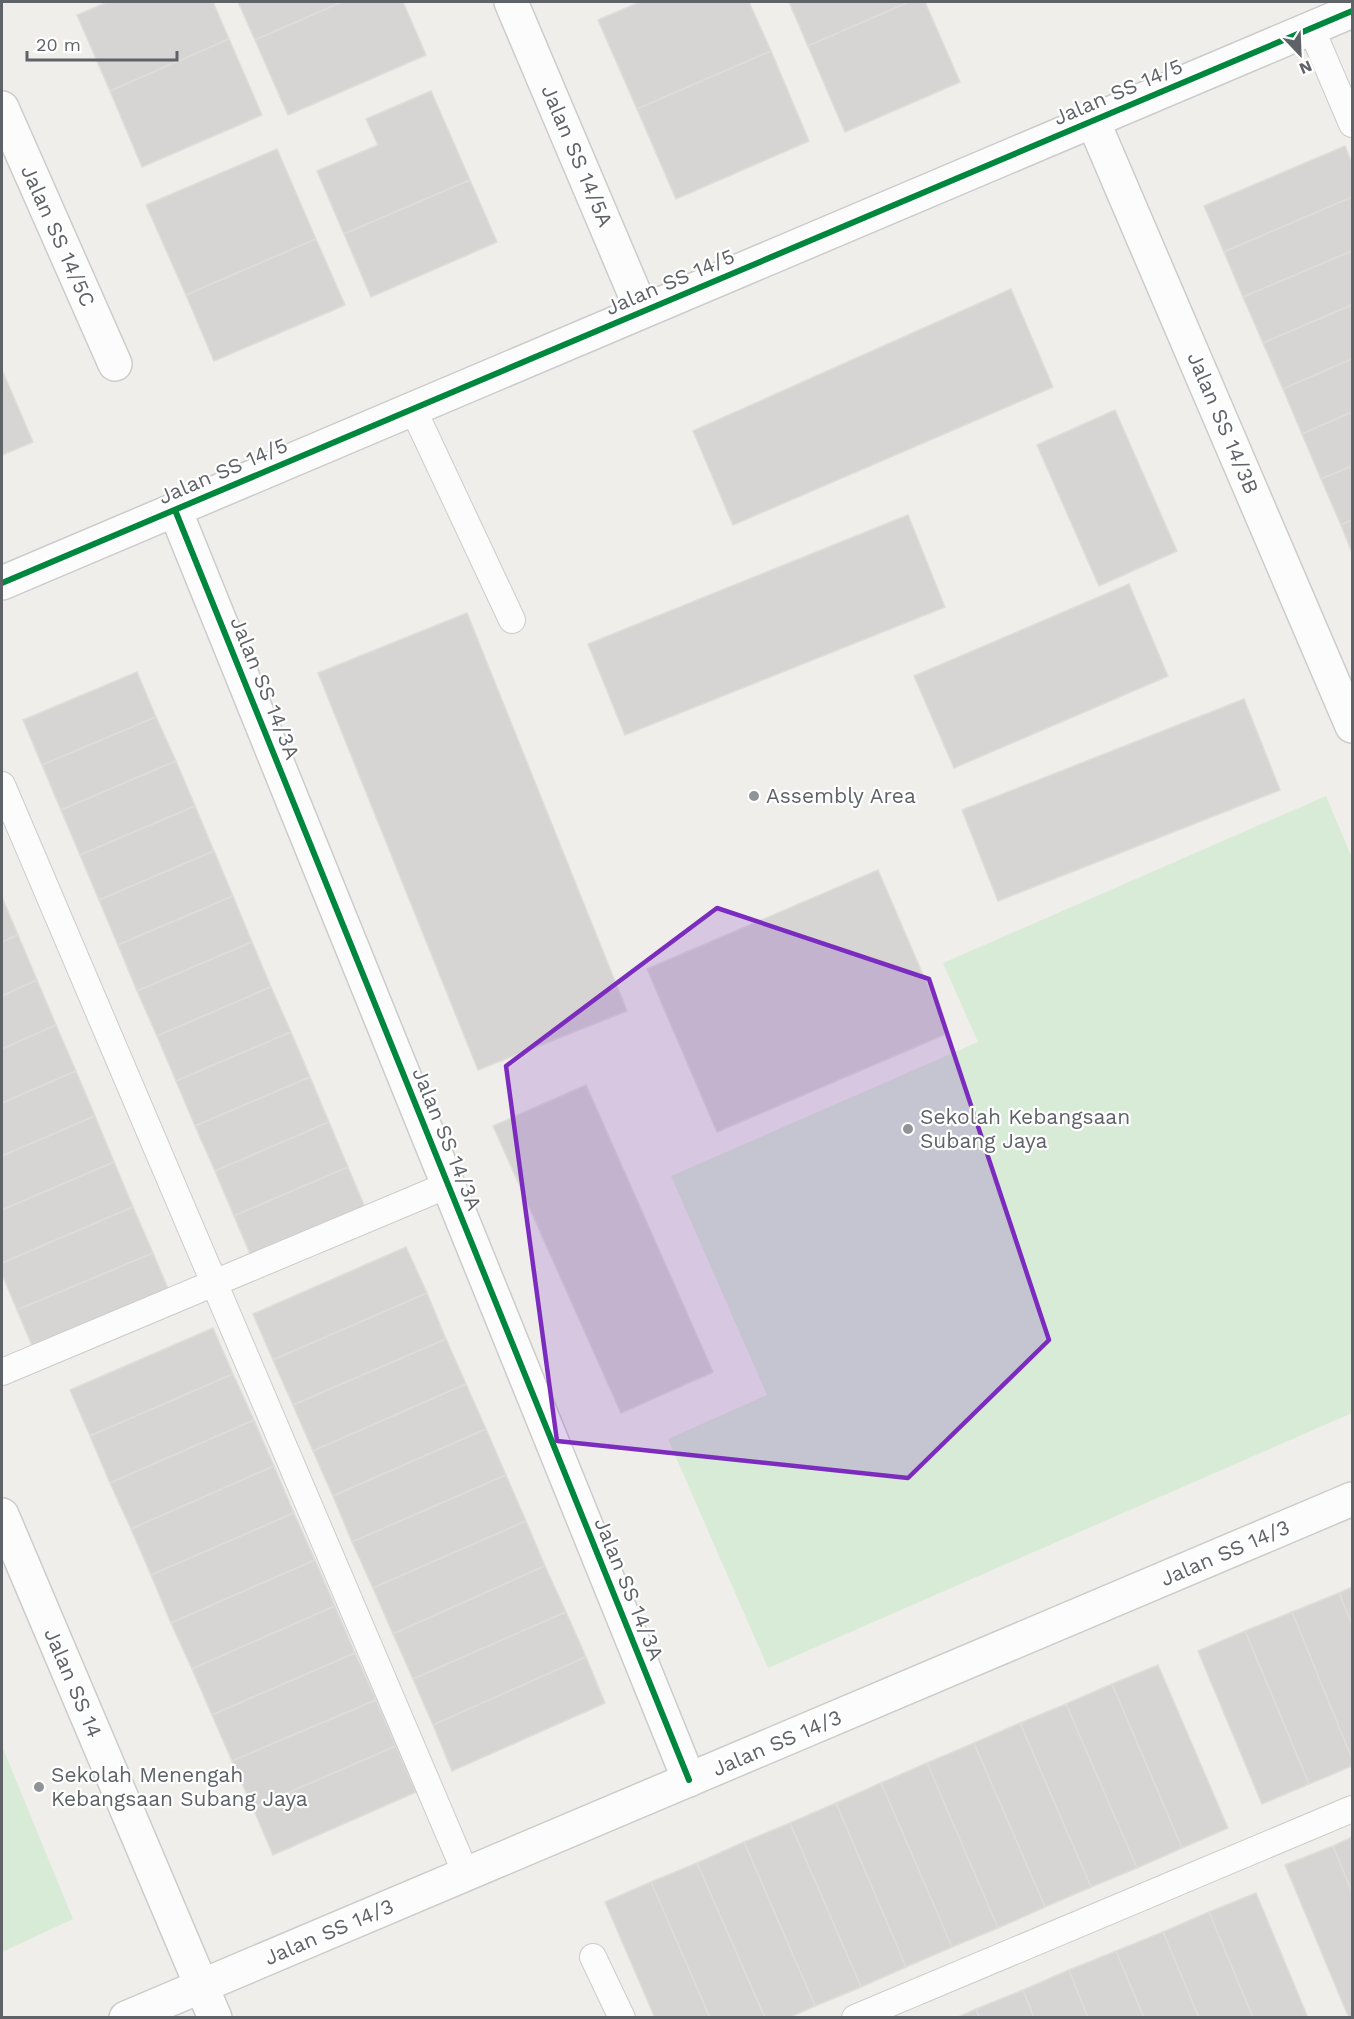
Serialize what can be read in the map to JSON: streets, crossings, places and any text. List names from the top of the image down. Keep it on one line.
{"streets":{"street":["Jalan SS 14/5","Jalan SS 14/5A","Jalan SS 14/5C","Jalan SS 14/3B","Jalan SS 14/3A","Jalan SS 14/3","Jalan SS 14"]},"crossings":[["Jalan SS 14/5","Jalan SS 14/5A"],["Jalan SS 14/5","Jalan SS 14/3B"],["Jalan SS 14/5","Jalan SS 14/3A"],["Jalan SS 14/3A","Jalan SS 14/3"],["Jalan SS 14/3","Jalan SS 14"]],"places":["Assembly Area","Sekolah Kebangsaan Subang Jaya","Sekolah Menengah Kebangsaan Subang Jaya"],"scale_bar":"20 m","north":"bottom right"}
